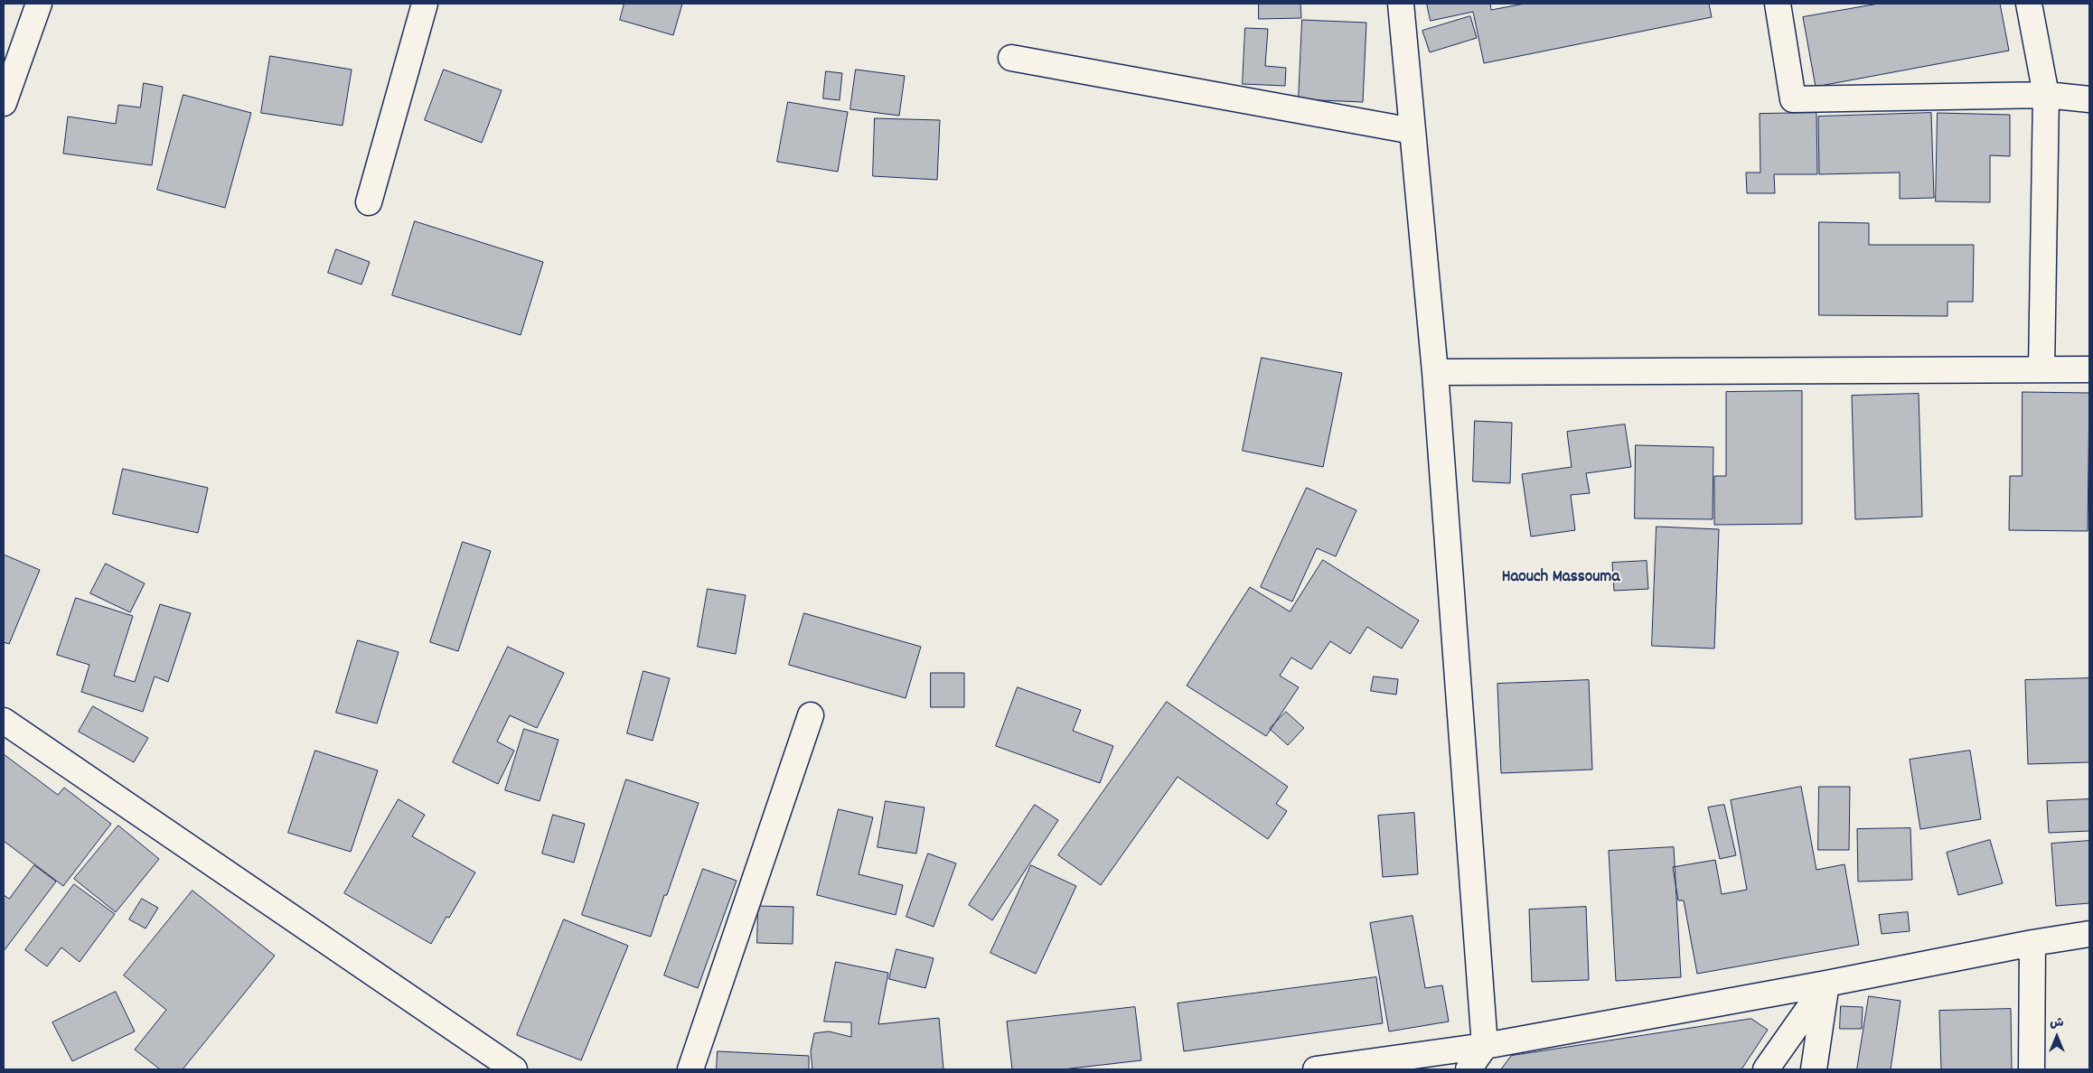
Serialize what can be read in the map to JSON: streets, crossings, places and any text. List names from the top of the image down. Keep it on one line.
{"districts":["Haouch Massouma"],"north":"top"}
